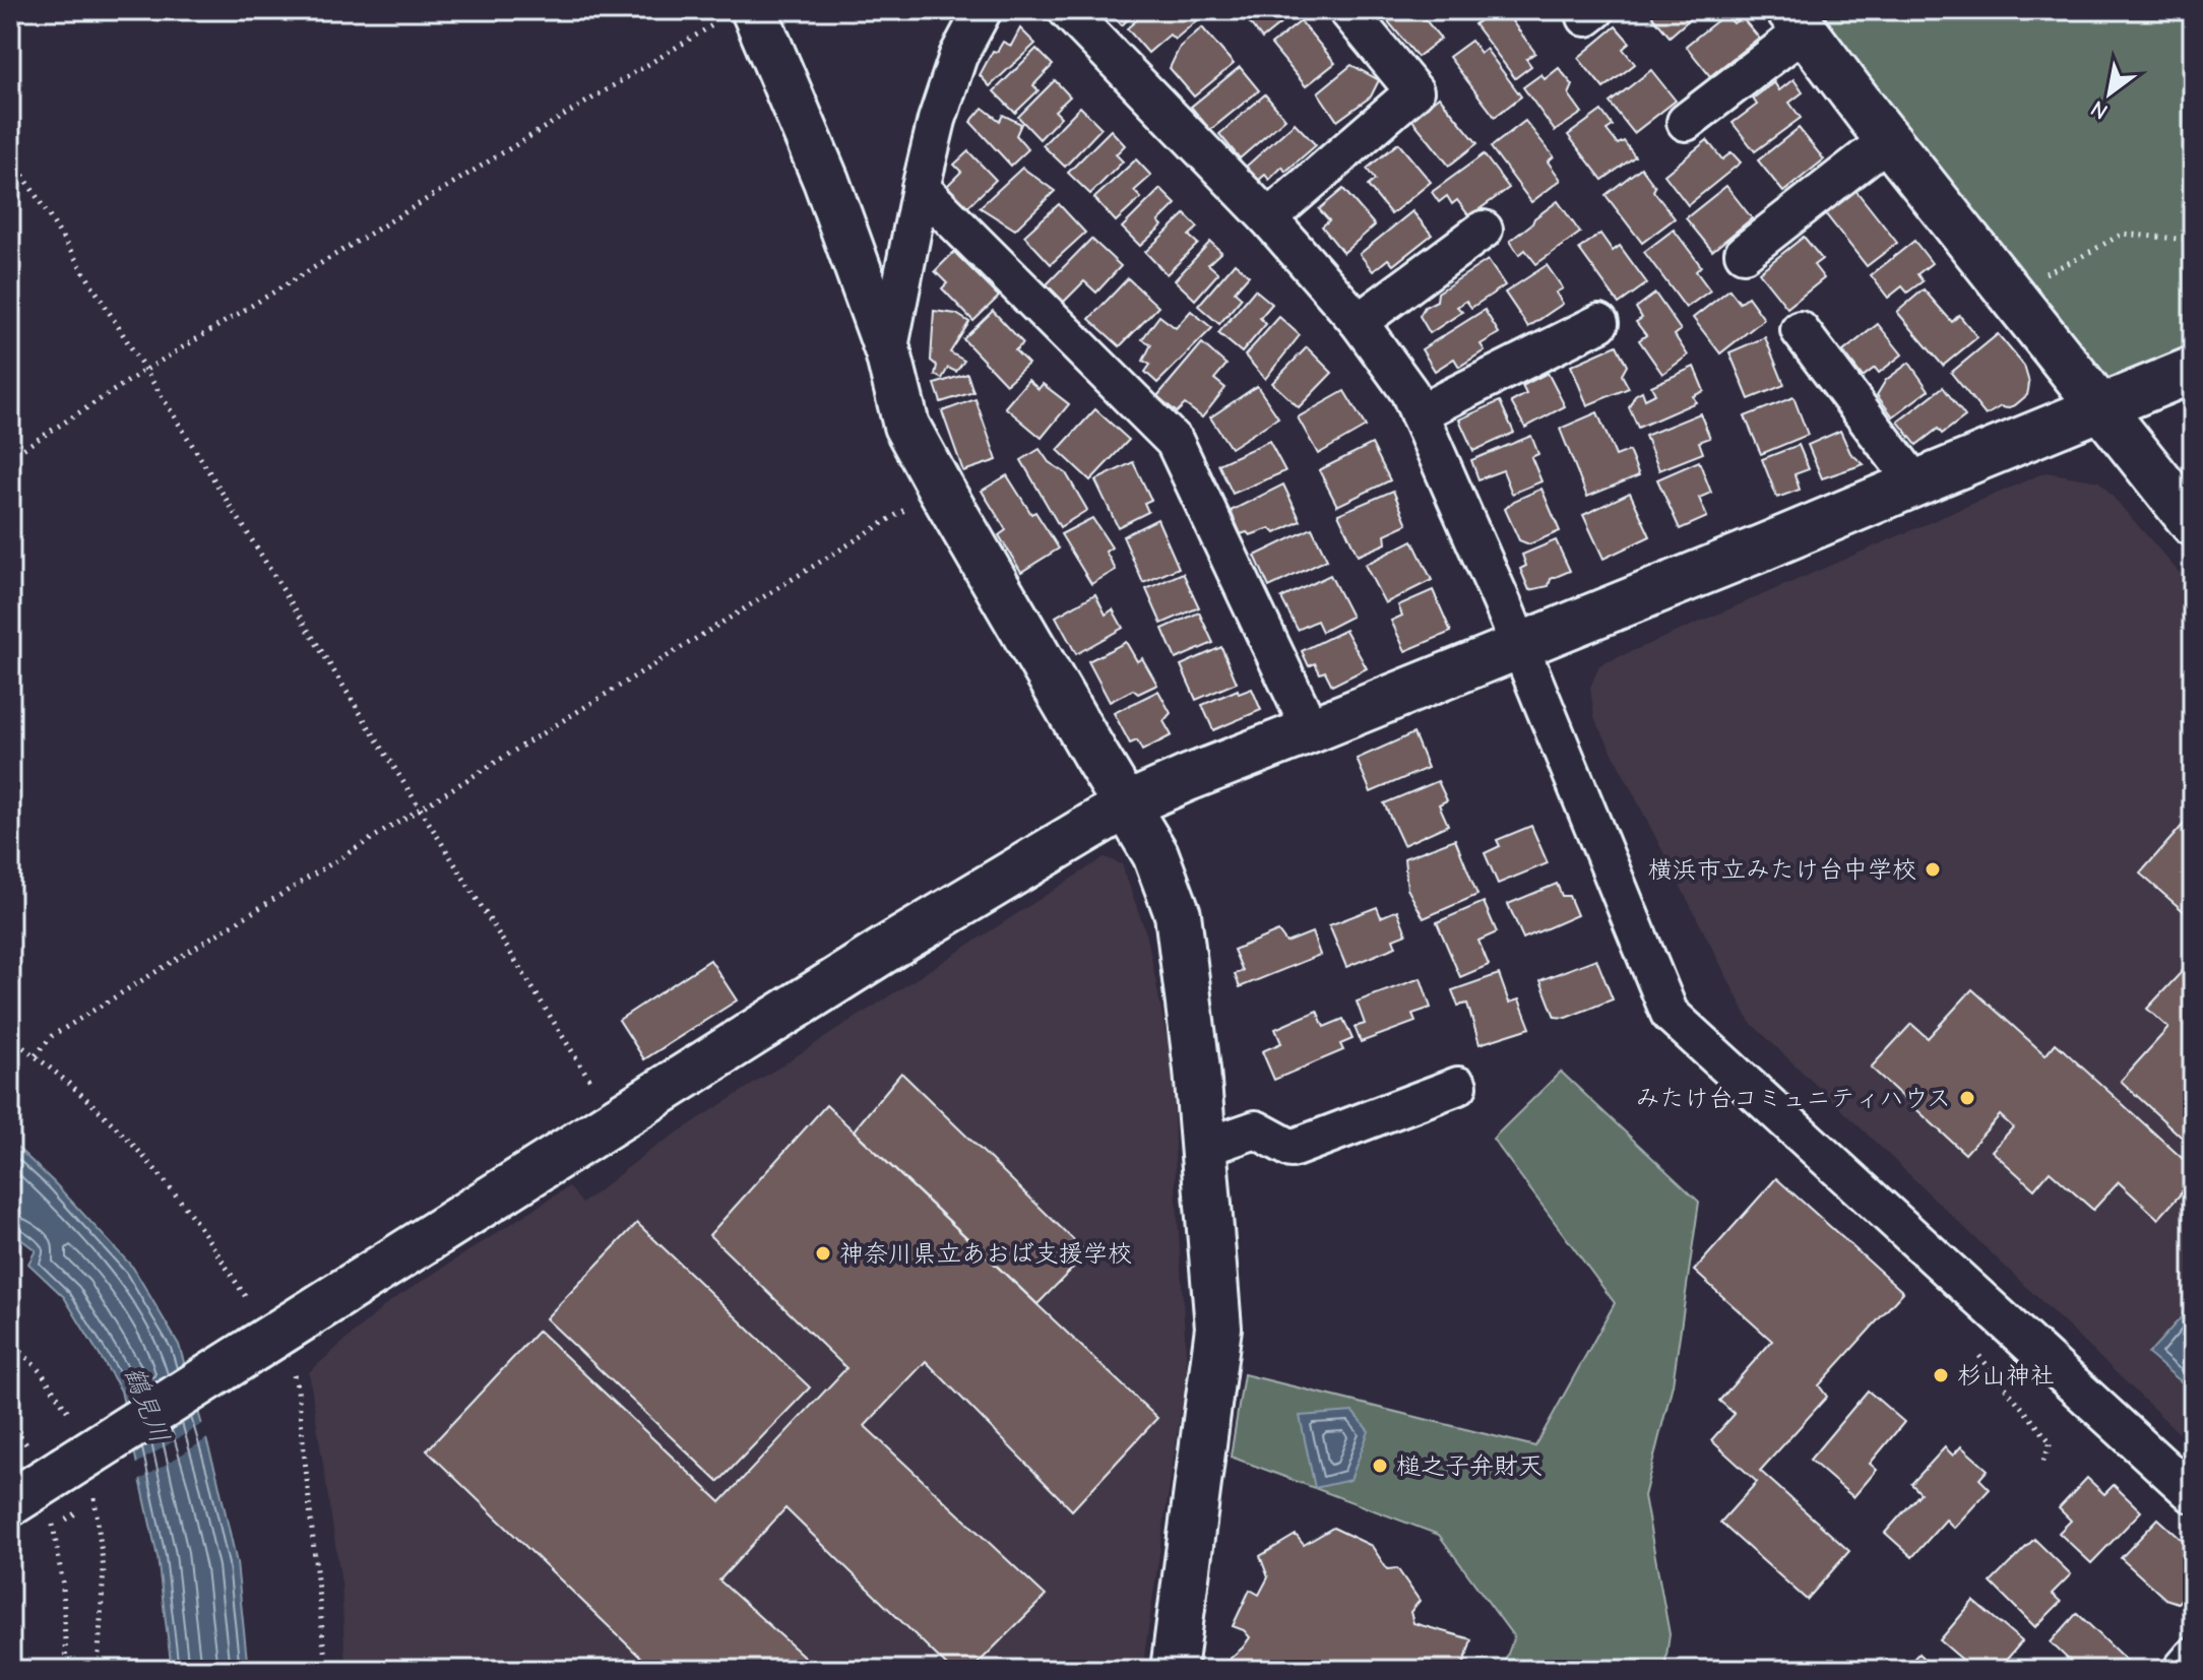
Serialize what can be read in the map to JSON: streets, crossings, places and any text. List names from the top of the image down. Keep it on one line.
{"water":["鶴見川"],"places":["横浜市立みたけ台中学校","みたけ台コミュニティハウス","神奈川県立あおば支援学校","杉山神社","槌之子弁財天"],"north":"bottom left"}
